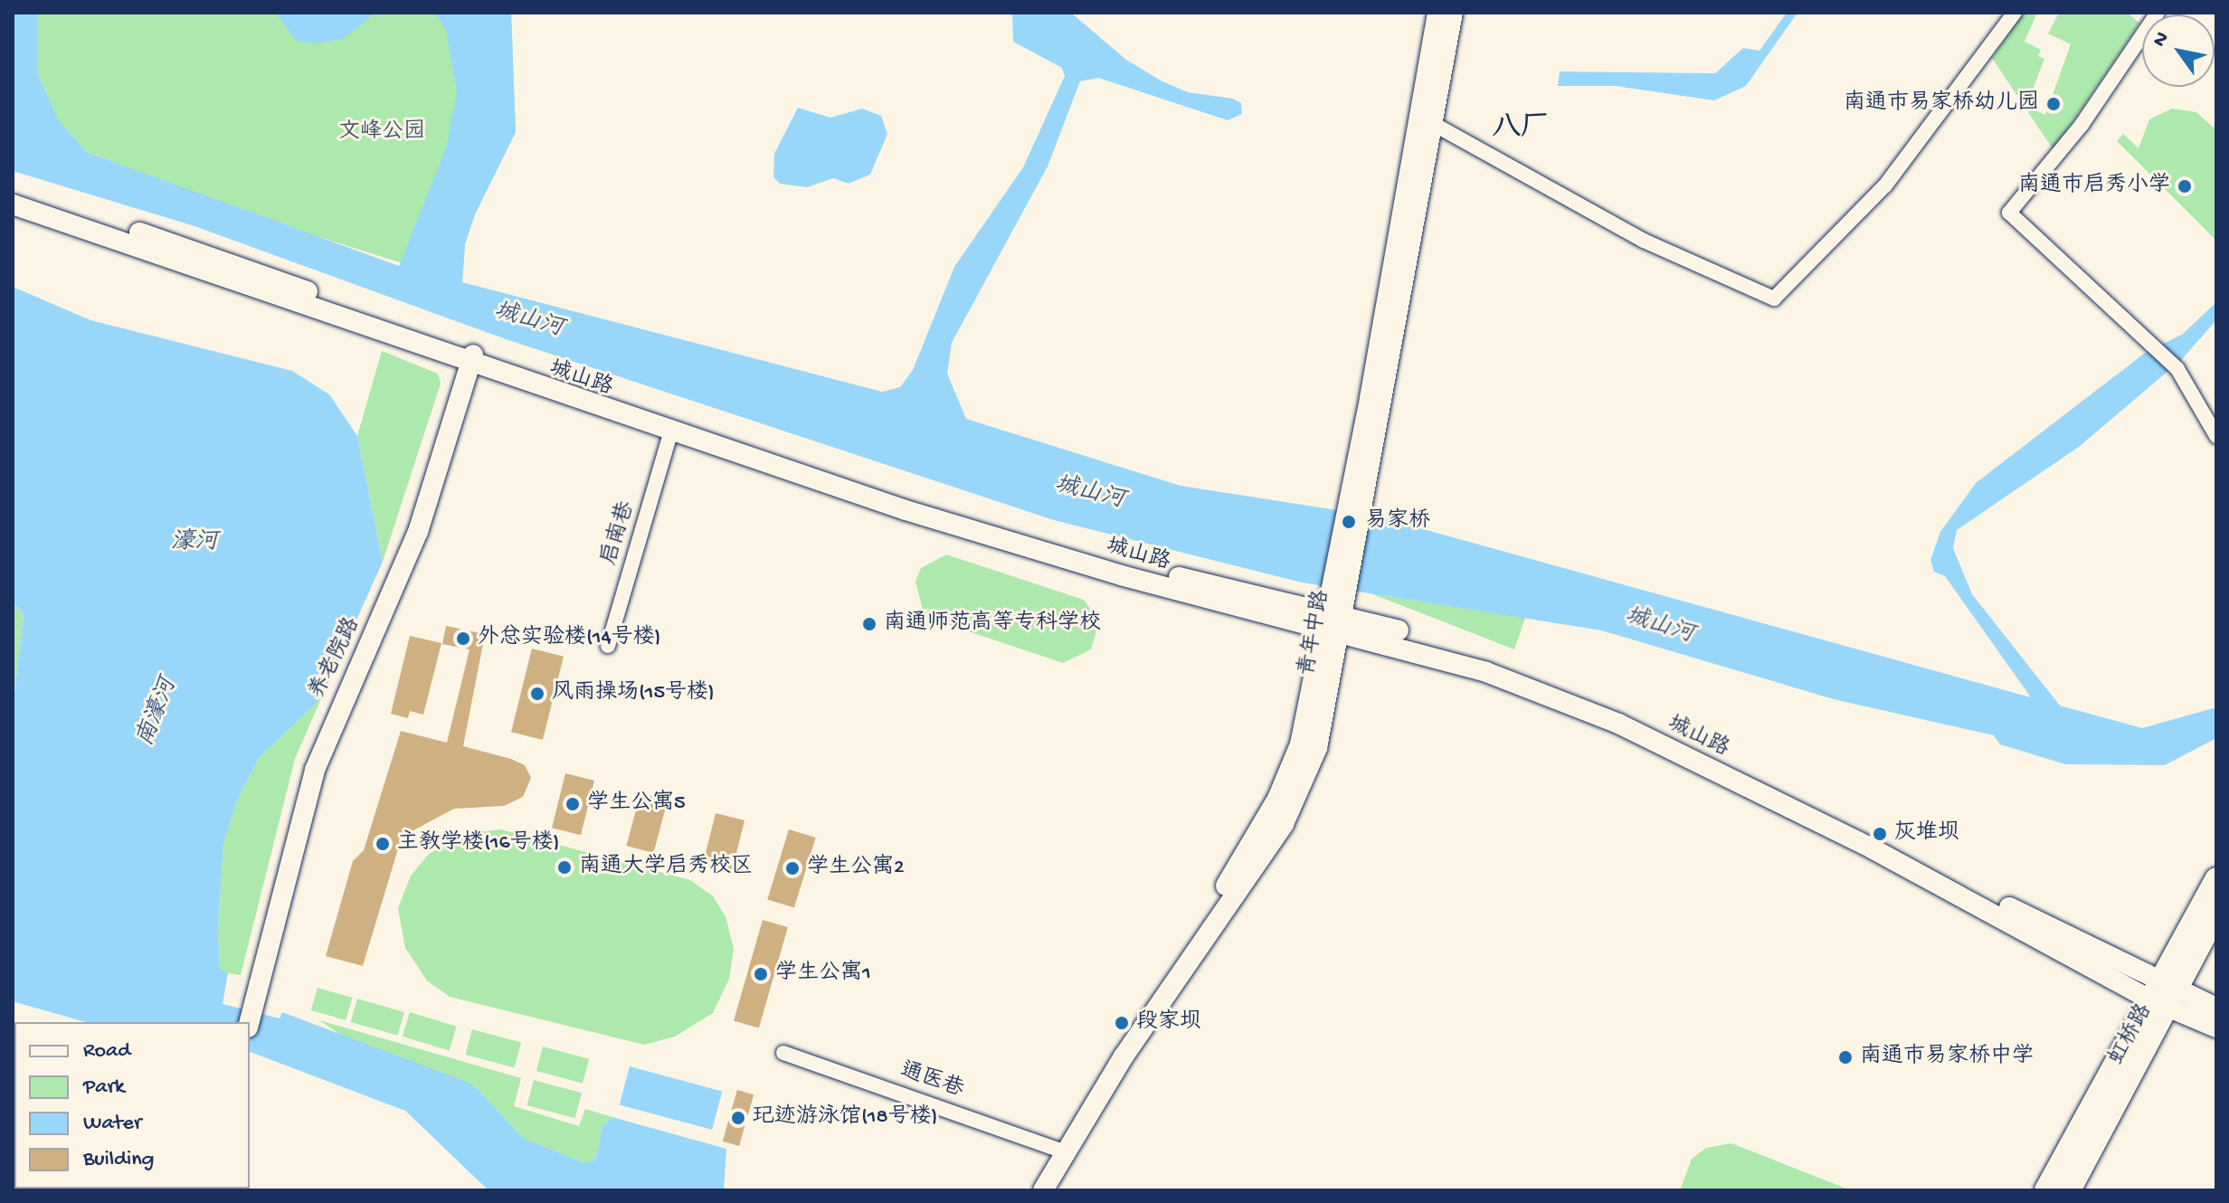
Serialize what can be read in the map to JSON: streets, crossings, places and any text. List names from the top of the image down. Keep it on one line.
{"streets":{"main road":["城山路","青年中路","养老院路","虹桥路"],"street":["启南巷","通医巷"]},"crossings":[["城山路","启南巷"],["城山路","青年中路"],["城山路","养老院路"],["城山路","虹桥路"],["青年中路","通医巷"]],"districts":["八厂"],"water":["城山河","濠河","南濠河"],"parks":["文峰公园"],"places":["南通市易家桥幼儿园","南通市启秀小学","易家桥","南通师范高等专科学校","外总实验楼(14号楼)","风雨操场(15号楼)","学生公寓5","灰堆坝","主教学楼(16号楼)","南通大学启秀校区","学生公寓2","学生公寓1","段家坝","南通市易家桥中学","玘迹游泳馆(18号楼)"],"legend":["Road","Park","Water","Building"],"north":"top left"}
